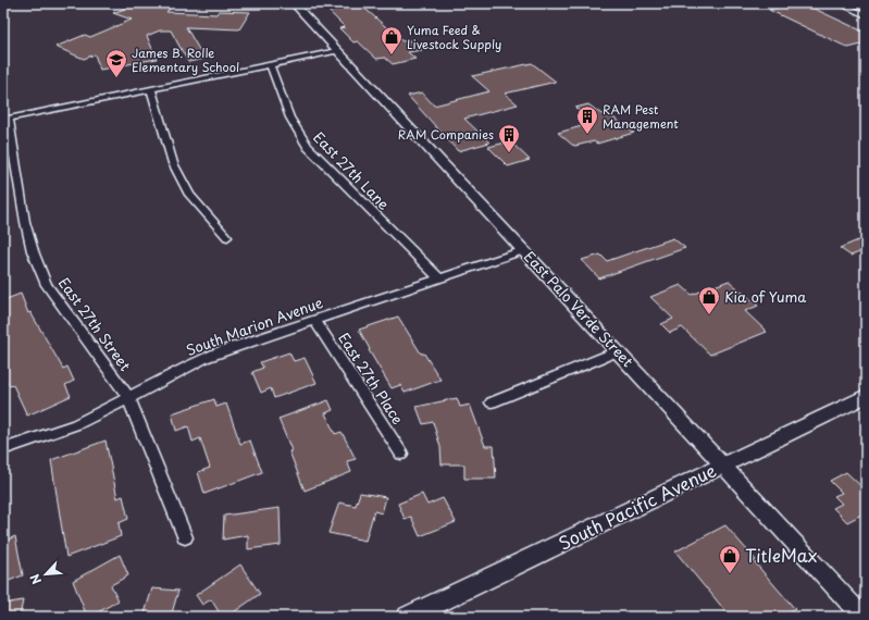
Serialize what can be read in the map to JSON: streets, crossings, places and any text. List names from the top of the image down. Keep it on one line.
{"streets":{"main road":["South Pacific Avenue"],"street":["East 27th Lane","East Palo Verde Street","East 27th Street","South Marion Avenue","East 27th Place"]},"crossings":[["East 27th Lane","South Marion Avenue"],["East Palo Verde Street","South Marion Avenue"],["East Palo Verde Street","South Pacific Avenue"],["East 27th Street","South Marion Avenue"],["South Marion Avenue","East 27th Place"]],"places":{"shop":["Yuma Feed & Livestock Supply","Kia of Yuma","TitleMax"],"school or university":["James B. Rolle Elementary School"],"building":["RAM Pest Management","RAM Companies"]},"north":"bottom left"}
